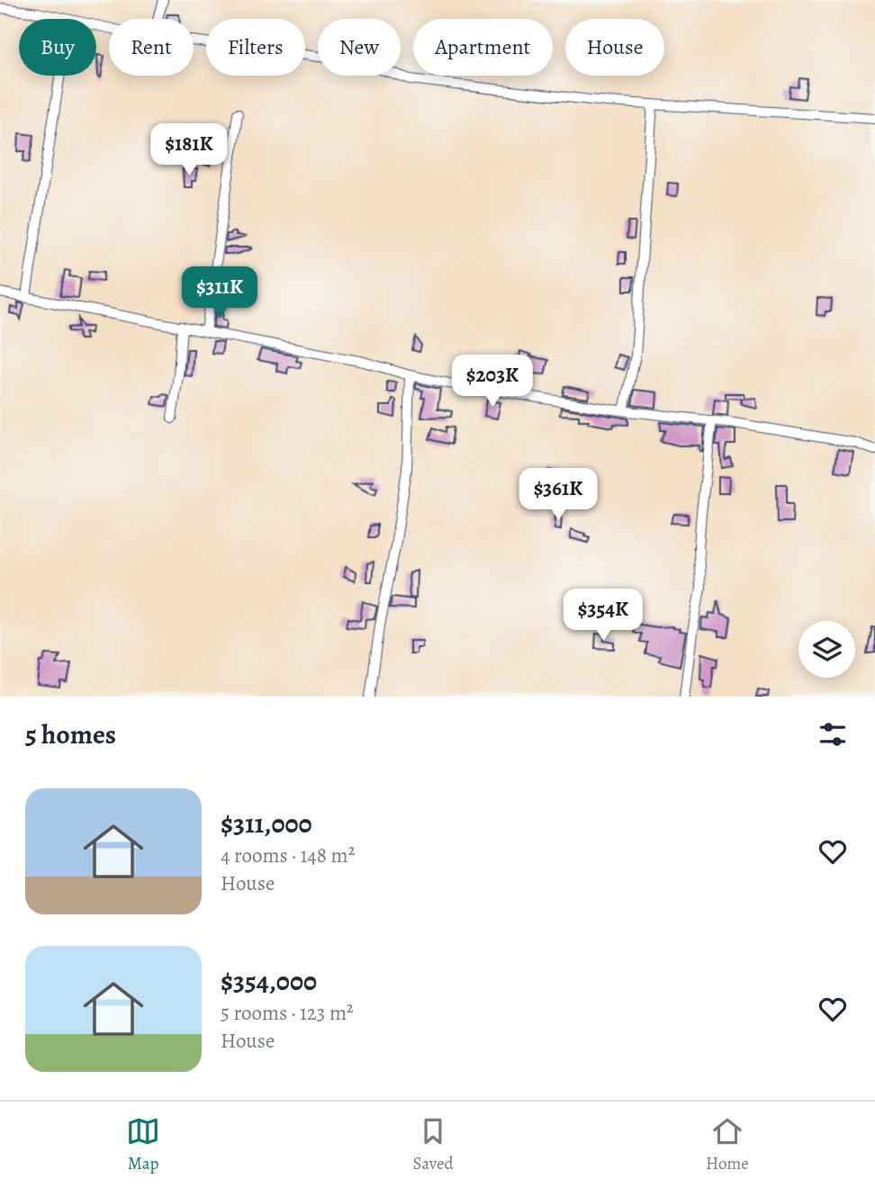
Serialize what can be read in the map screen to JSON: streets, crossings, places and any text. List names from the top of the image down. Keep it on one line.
{"page":{"chip":["Buy","Rent","Filters","New","Apartment","House"],"price":["$181K","$311K","$203K","$361K","$354K"],"heading":"5 homes","list":[{"name":"$311,000","note":"4 rooms · 148 m² · House"},{"name":"$354,000","note":"5 rooms · 123 m² · House"}],"tabs":["Map","Saved","Home"]}}
